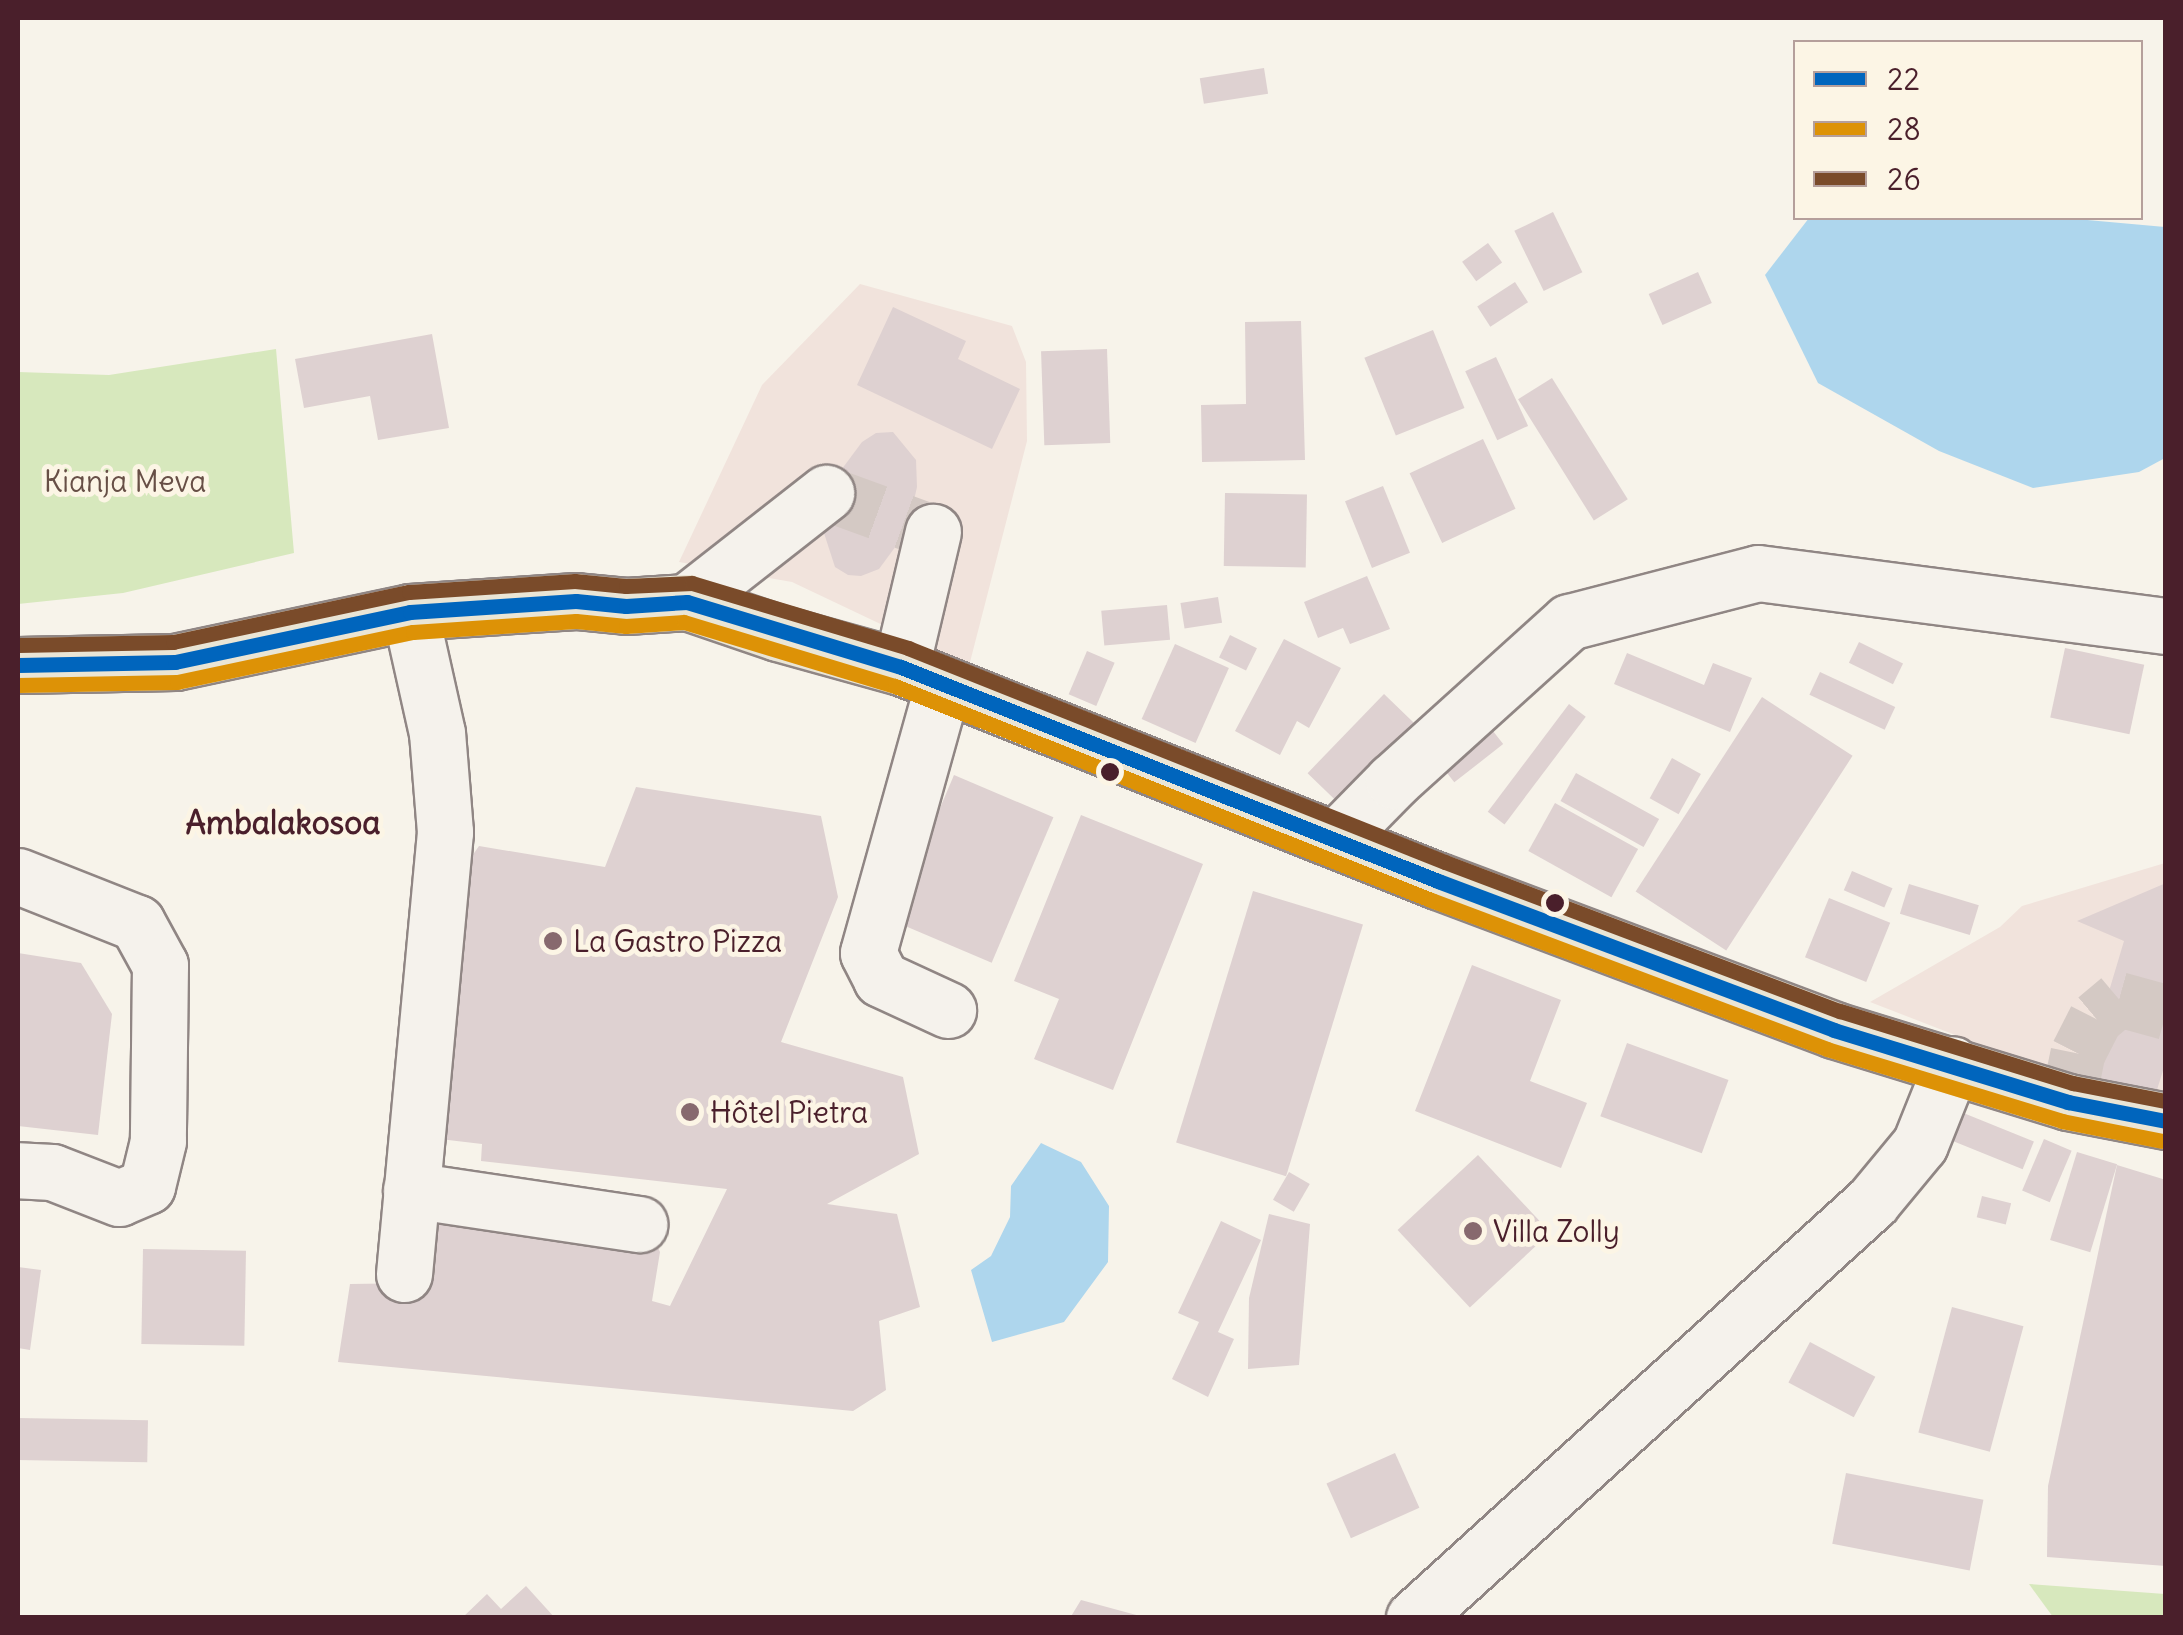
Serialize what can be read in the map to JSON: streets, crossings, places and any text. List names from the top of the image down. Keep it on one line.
{"districts":["Ambalakosoa"],"parks":["Kianja Meva"],"places":["La Gastro Pizza","Hôtel Pietra","Villa Zolly"],"lines":["transit line 26","transit line 22","transit line 28"],"legend":["22","28","26"]}
